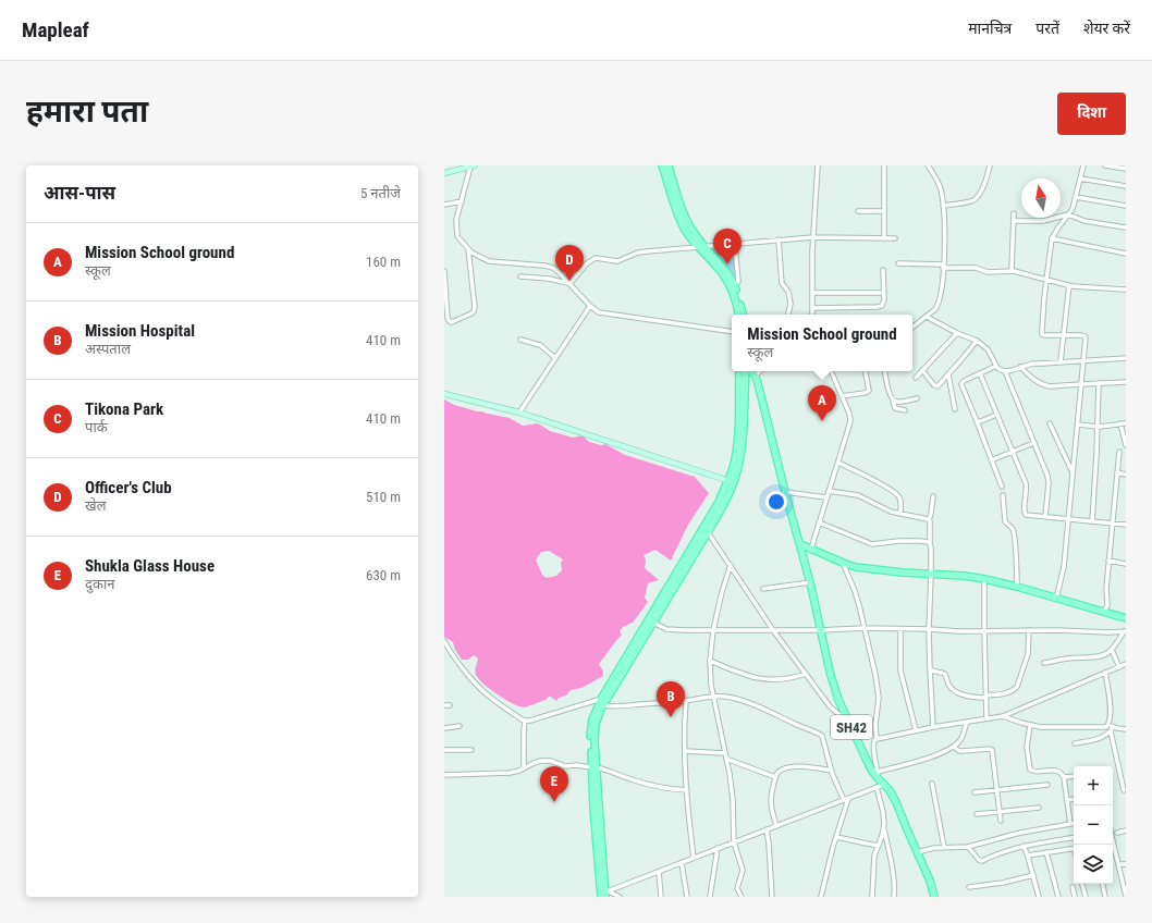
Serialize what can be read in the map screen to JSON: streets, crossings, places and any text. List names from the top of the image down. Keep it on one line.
{"streets":{"main road":["SH42"]},"north":"top","page":{"header":"Mapleaf","nav":["मानचित्र","परतें","शेयर करें"],"buttons":"दिशा","title":"हमारा पता","heading":["आस-पास","5 नतीजे"],"list":[{"mark":"A","name":"Mission School ground","note":"स्कूल","value":"160 m"},{"mark":"B","name":"Mission Hospital","note":"अस्पताल","value":"410 m"},{"mark":"C","name":"Tikona Park","note":"पार्क","value":"410 m"},{"mark":"D","name":"Officer's Club","note":"खेल","value":"510 m"},{"mark":"E","name":"Shukla Glass House","note":"दुकान","value":"630 m"}],"pins":["C","D","A","B","E"],"popup":["Mission School ground","स्कूल"],"map_buttons":["+","−"]}}
